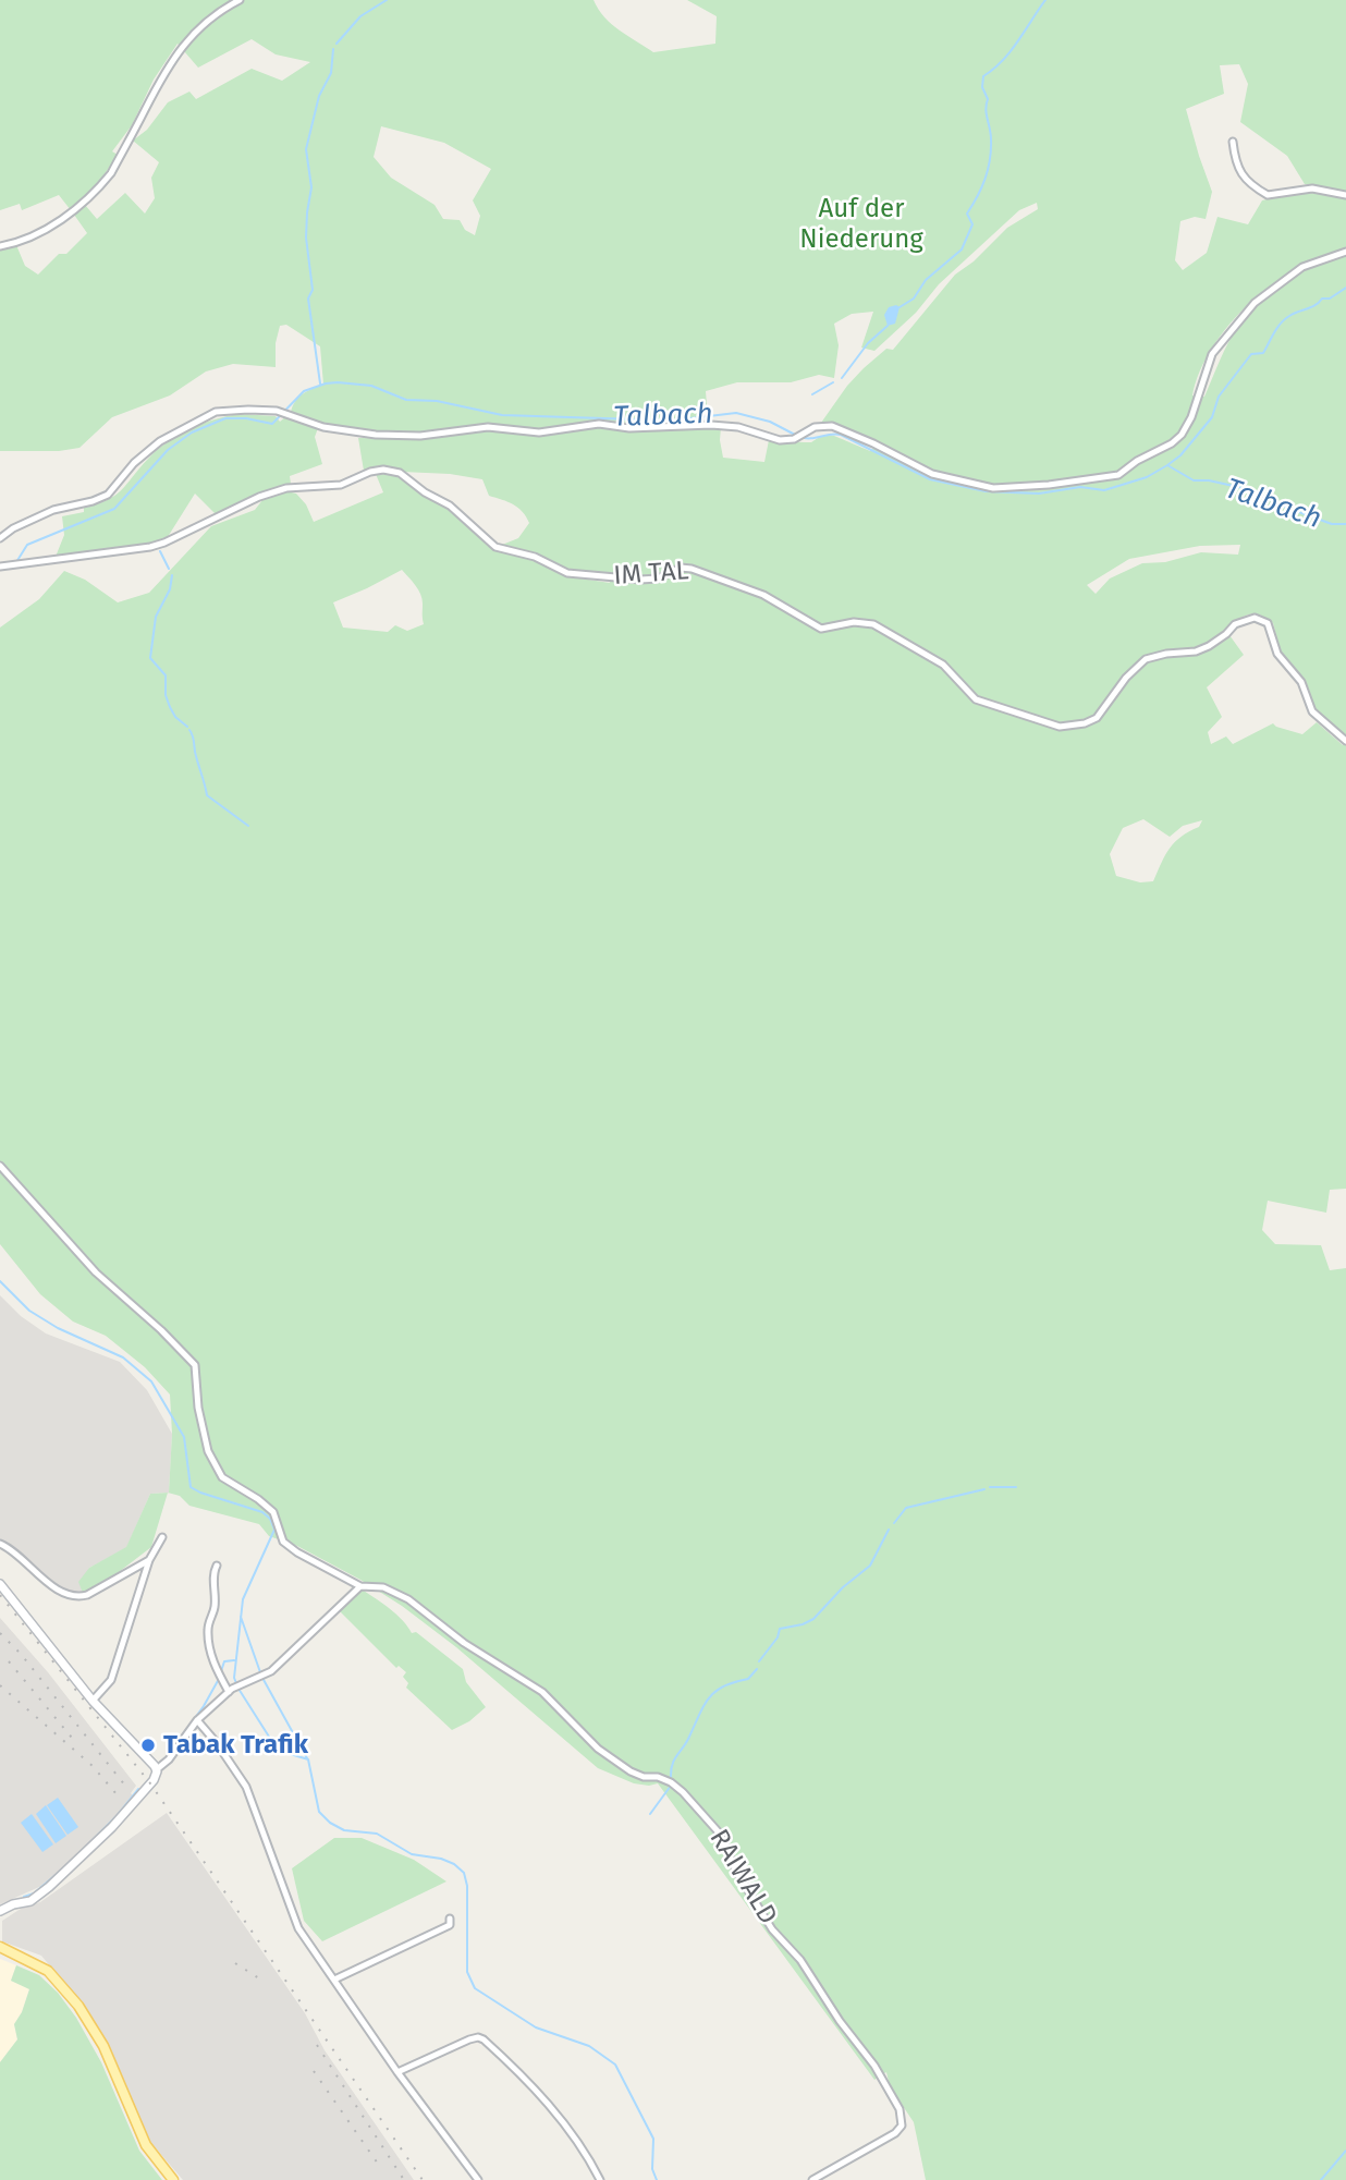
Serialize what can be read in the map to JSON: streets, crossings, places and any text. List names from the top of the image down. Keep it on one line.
{"streets":{"street":["IM TAL","RAIWALD"]},"water":["Talbach"],"parks":["Auf der Niederung"],"places":["Tabak Trafik"]}
